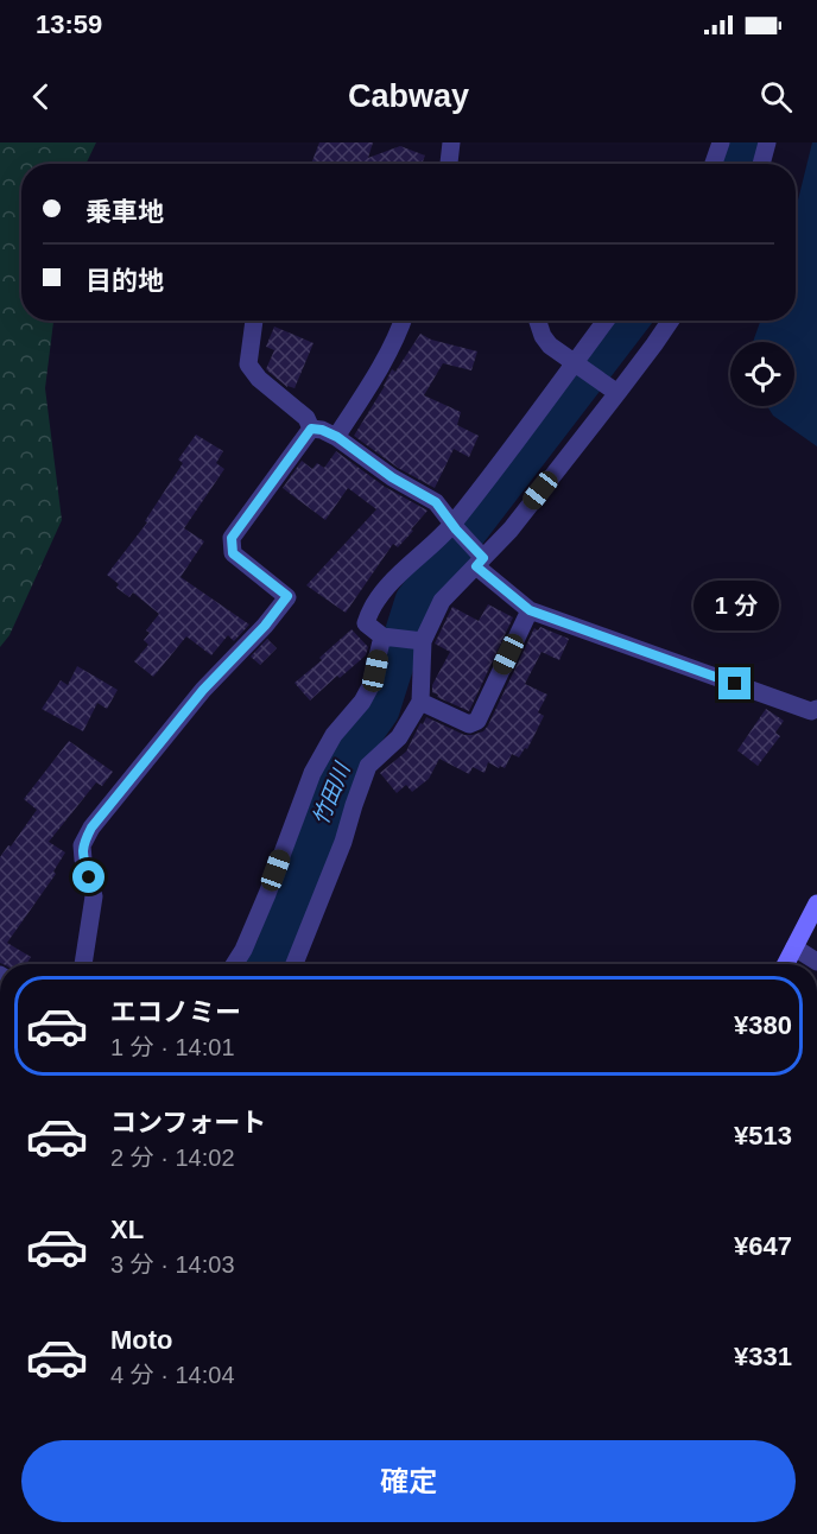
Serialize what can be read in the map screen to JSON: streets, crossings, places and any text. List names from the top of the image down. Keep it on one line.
{"water":["竹田川"],"page":{"status":"13:59","header":"Cabway","banner":["乗車地","目的地"],"bubble":"1 分","list":[{"name":"エコノミー","note":"1 分 · 14:01","value":"¥380"},{"name":"コンフォート","note":"2 分 · 14:02","value":"¥513"},{"name":"XL","note":"3 分 · 14:03","value":"¥647"},{"name":"Moto","note":"4 分 · 14:04","value":"¥331"}],"buttons":"確定"}}
